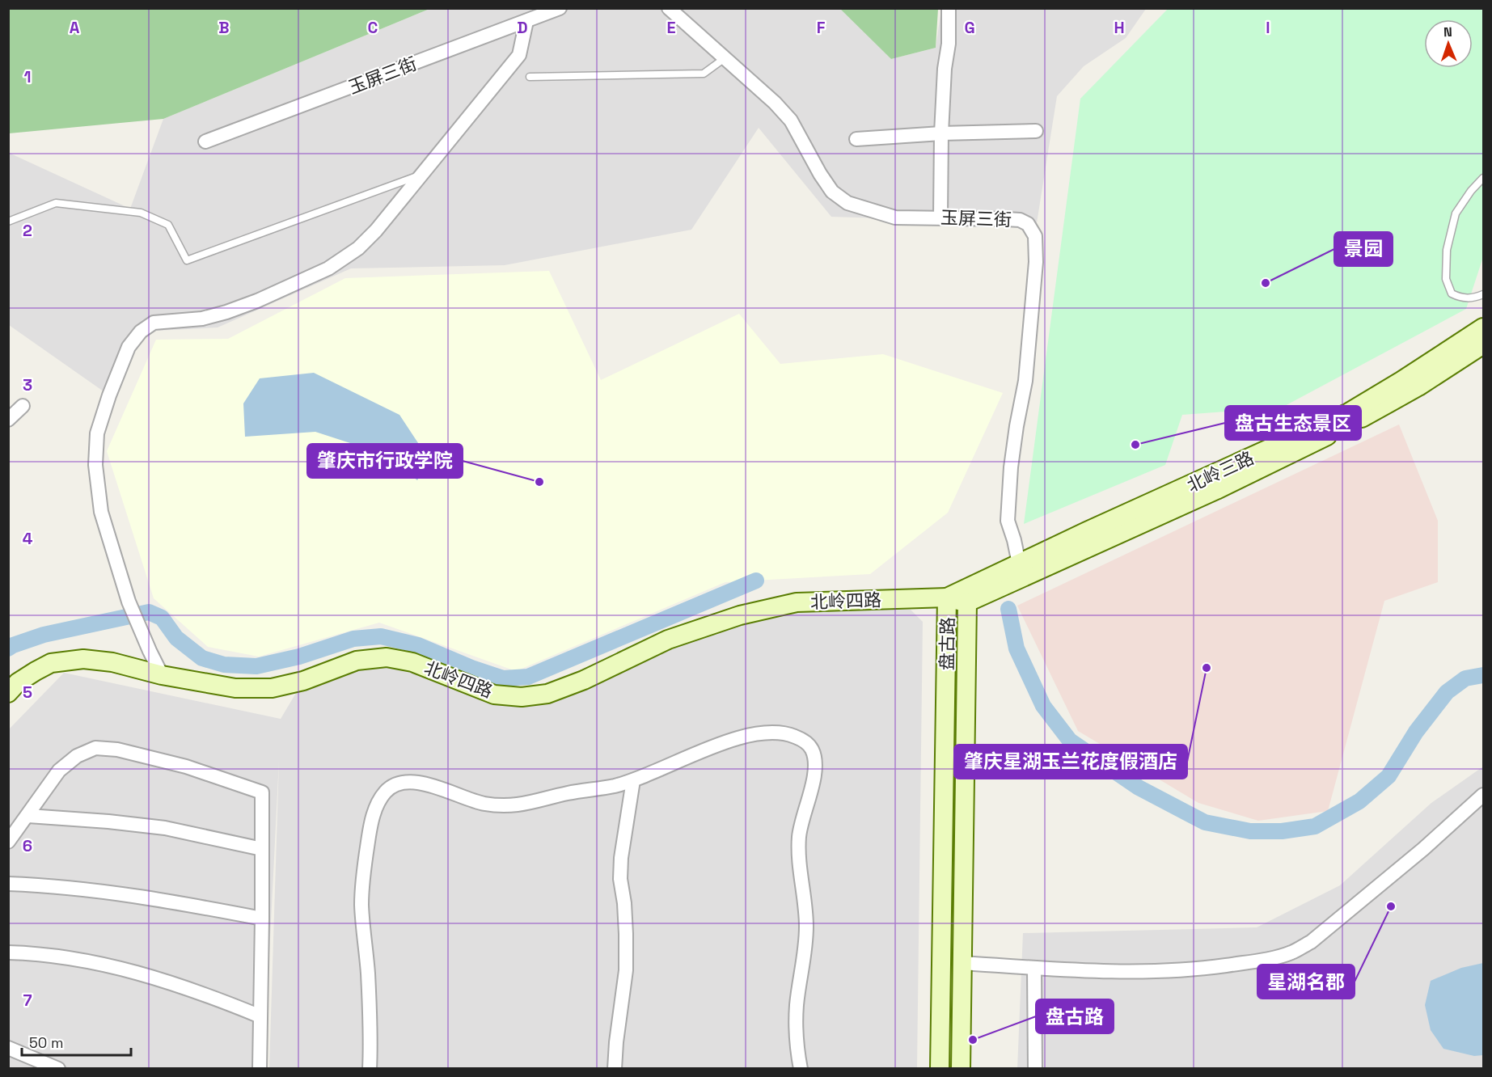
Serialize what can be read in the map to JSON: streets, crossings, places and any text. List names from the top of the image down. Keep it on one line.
{"streets":{"street":["玉屏三街","北岭三路","北岭四路","盘古路"]},"crossings":[["玉屏三街","北岭三路"],["北岭三路","北岭四路"],["北岭三路","盘古路"],["北岭四路","盘古路"]],"places":["景园","盘古生态景区","肇庆市行政学院","肇庆星湖玉兰花度假酒店","星湖名郡","盘古路"],"scale_bar":"50 m","north":"top","grid":{"columns":["A","B","C","D","E","F","G","H","I"],"rows":["1","2","3","4","5","6","7"]}}
